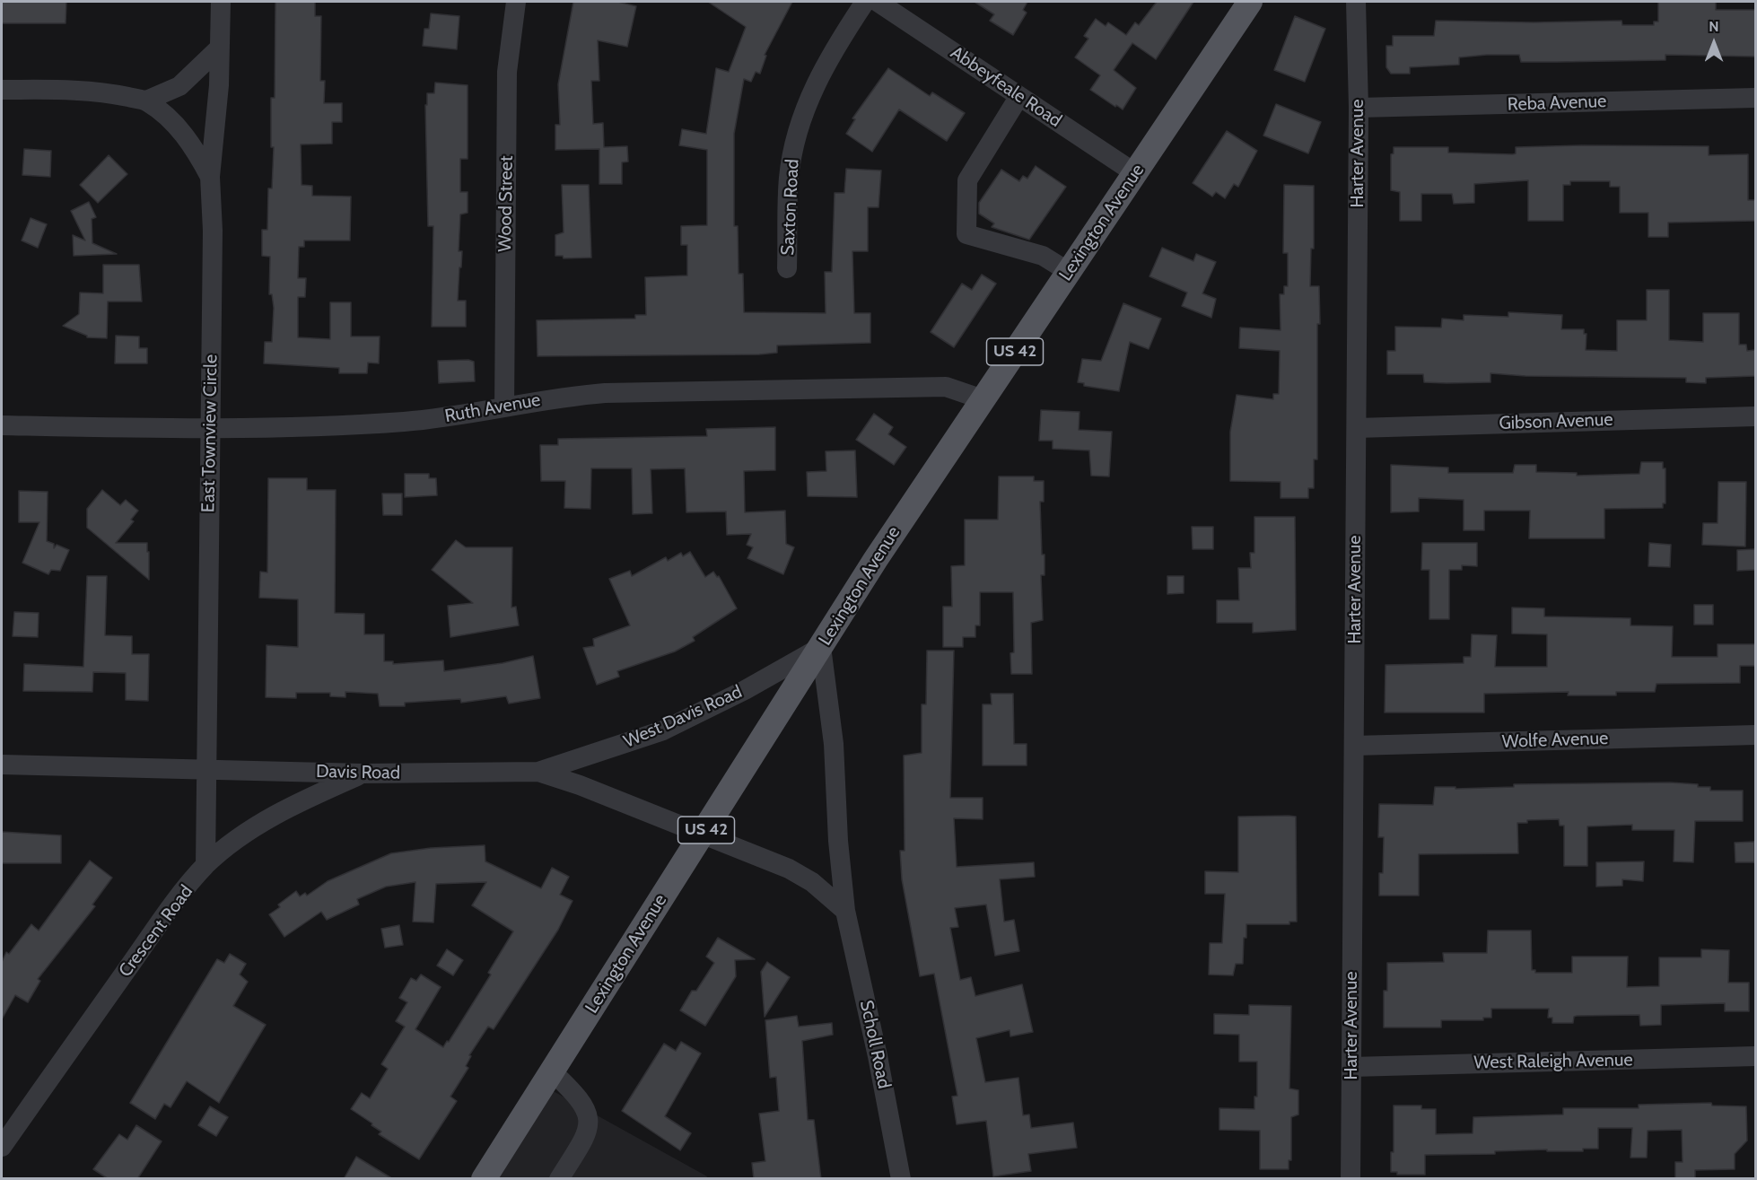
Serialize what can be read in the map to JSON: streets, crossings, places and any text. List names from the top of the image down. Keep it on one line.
{"streets":{"main road":["Lexington Avenue","US 42"],"street":["Abbeyfeale Road","Reba Avenue","Harter Avenue","Wood Street","Saxton Road","Ruth Avenue","Gibson Avenue","East Townview Circle","West Davis Road","Wolfe Avenue","Davis Road","Crescent Road","Scholl Road","West Raleigh Avenue"]},"crossings":[["Abbeyfeale Road","Lexington Avenue"],["Reba Avenue","Harter Avenue"],["Harter Avenue","Gibson Avenue"],["Harter Avenue","Wolfe Avenue"],["Harter Avenue","West Raleigh Avenue"],["Wood Street","Ruth Avenue"],["Lexington Avenue","Ruth Avenue"],["Lexington Avenue","West Davis Road"],["Lexington Avenue","Davis Road"],["Lexington Avenue","Scholl Road"],["Ruth Avenue","East Townview Circle"],["East Townview Circle","Davis Road"],["East Townview Circle","Crescent Road"],["West Davis Road","Davis Road"],["West Davis Road","Scholl Road"],["Davis Road","Crescent Road"]],"north":"top"}
